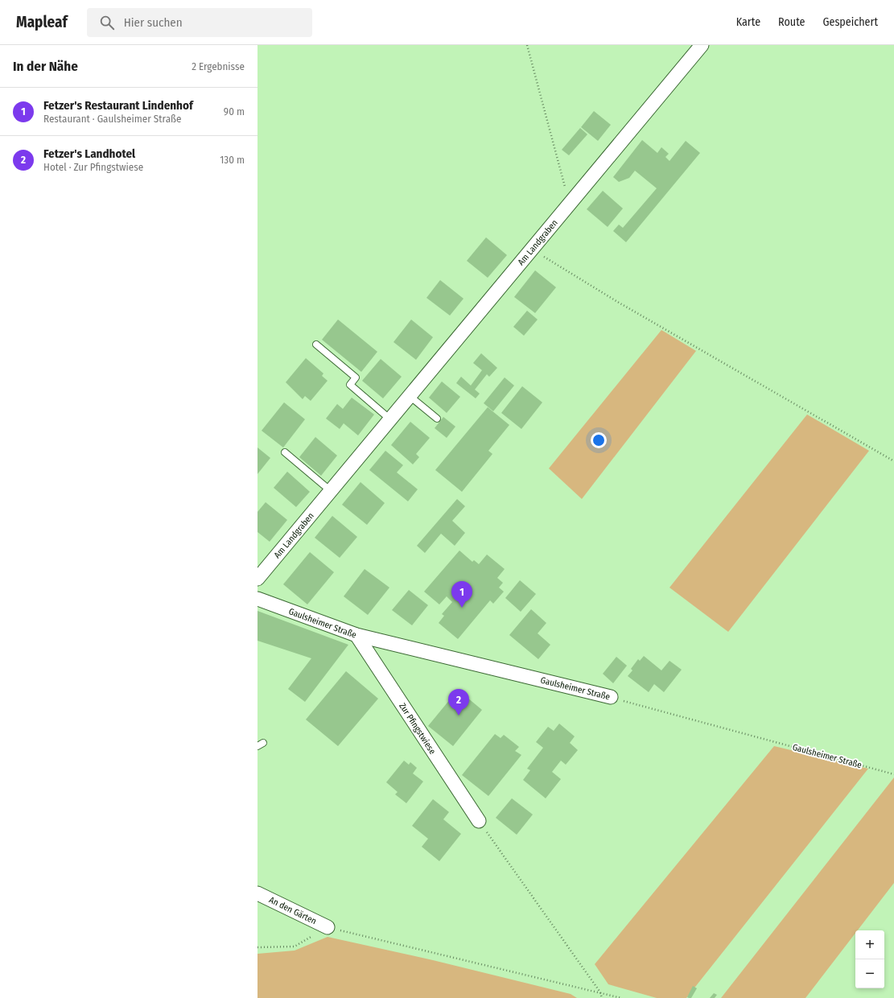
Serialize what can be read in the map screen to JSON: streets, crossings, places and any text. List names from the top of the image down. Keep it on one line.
{"streets":{"street":["Am Landgraben","Gaulsheimer Straße","Zur Pfingstwiese","An den Gärten"]},"crossings":[["Gaulsheimer Straße","Zur Pfingstwiese"]],"page":{"header":"Mapleaf","search":"Hier suchen","nav":["Karte","Route","Gespeichert"],"heading":["In der Nähe","2 Ergebnisse"],"list":[{"mark":"1","name":"Fetzer's Restaurant Lindenhof","note":"Restaurant · Gaulsheimer Straße","value":"90 m"},{"mark":"2","name":"Fetzer's Landhotel","note":"Hotel · Zur Pfingstwiese","value":"130 m"}],"pins":["1","2"],"map_buttons":["+","−"]}}
